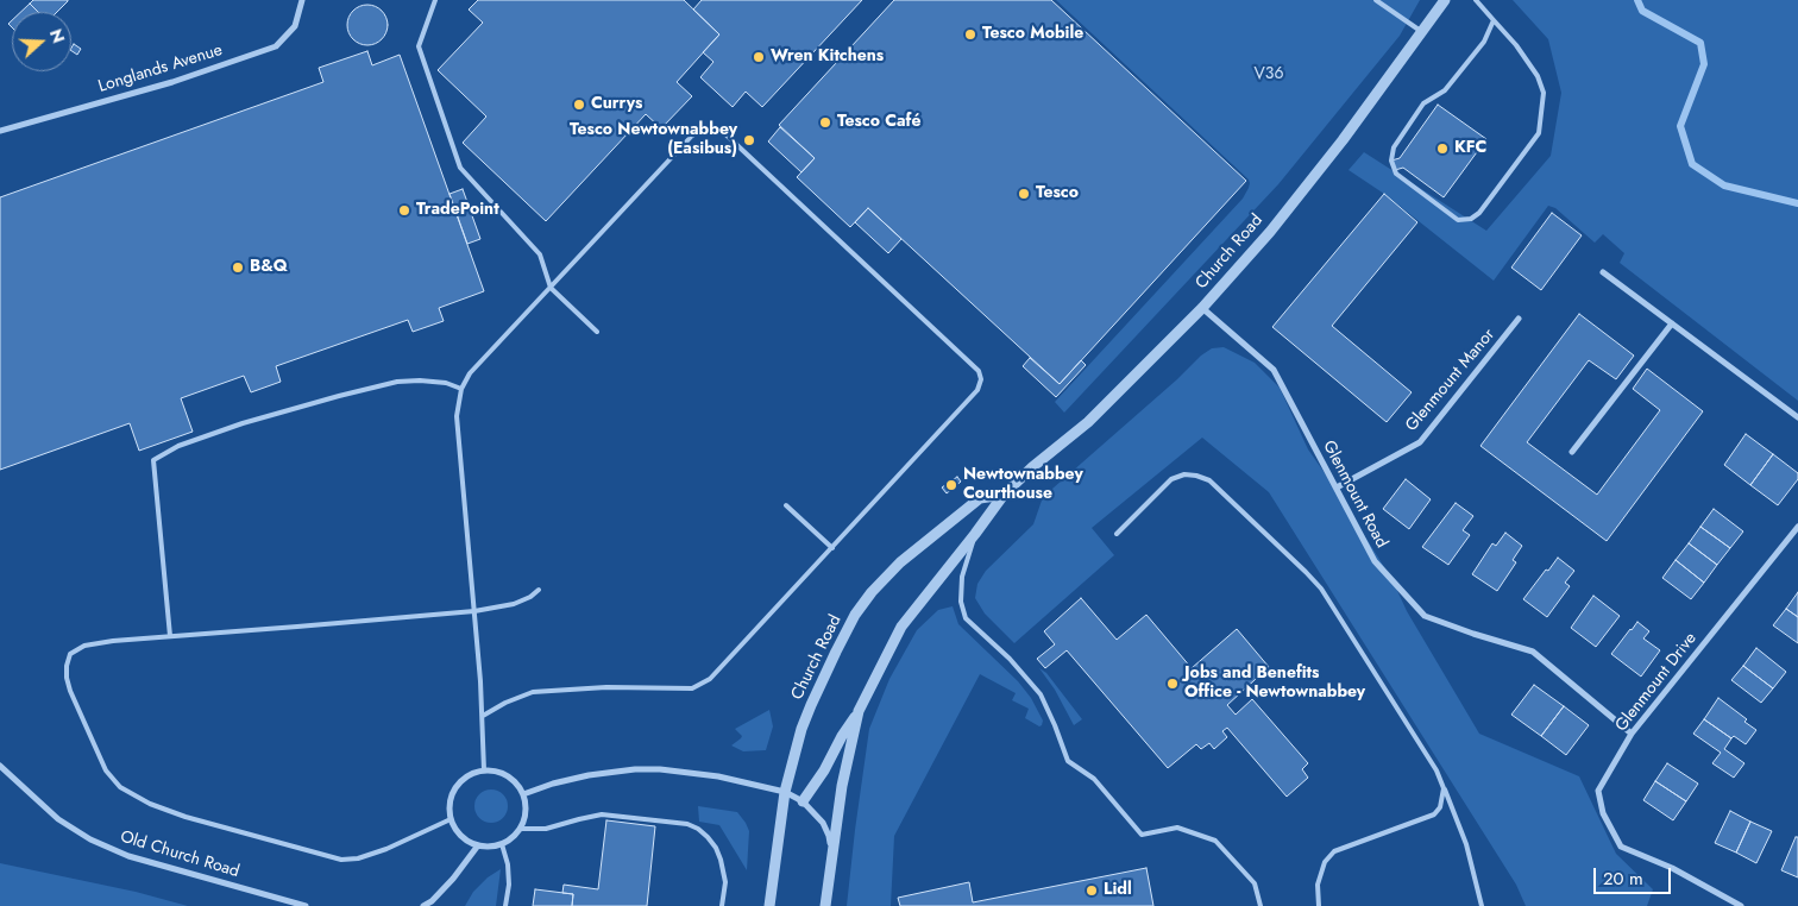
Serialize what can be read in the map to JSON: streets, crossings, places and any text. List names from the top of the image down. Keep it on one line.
{"streets":{"street":["Longlands Avenue","Church Road","Glenmount Manor","Glenmount Road","Glenmount Drive","Old Church Road"]},"crossings":[["Church Road","Glenmount Road"],["Glenmount Manor","Glenmount Road"],["Glenmount Road","Glenmount Drive"]],"parks":["V36"],"places":["Tesco Mobile","Wren Kitchens","Currys","Tesco Café","Tesco Newtownabbey (Easibus)","KFC","Tesco","TradePoint","B&Q","Newtownabbey Courthouse","Jobs and Benefits Office - Newtownabbey","Lidl"],"scale_bar":"20 m","north":"right"}
